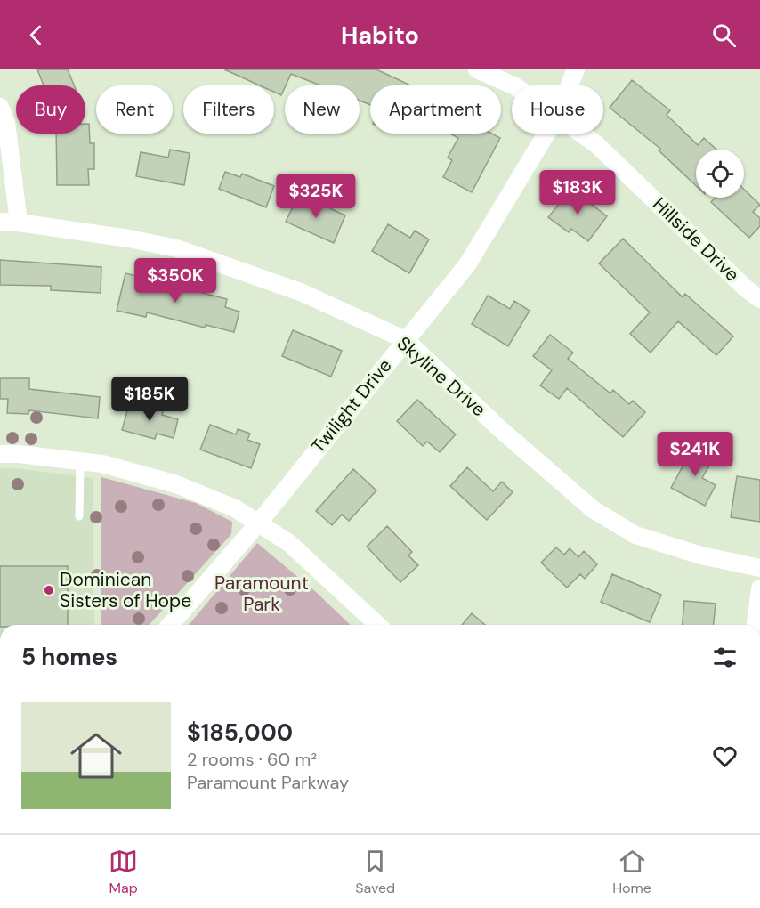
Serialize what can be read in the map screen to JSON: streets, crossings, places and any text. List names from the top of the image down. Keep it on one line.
{"streets":{"street":["Hillside Drive","Skyline Drive","Twilight Drive"]},"crossings":[["Skyline Drive","Twilight Drive"]],"parks":["Paramount Park"],"places":["Dominican Sisters of Hope"],"page":{"header":"Habito","chip":["Buy","Rent","Filters","New","Apartment","House"],"price":["$183K","$325K","$350K","$185K","$241K"],"heading":"5 homes","list":[{"name":"$185,000","note":"2 rooms · 60 m² · Paramount Parkway"}],"tabs":["Map","Saved","Home"]}}
